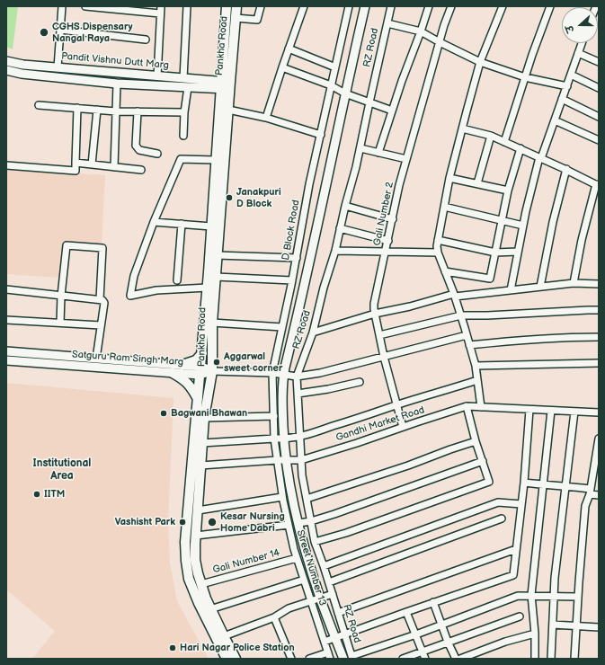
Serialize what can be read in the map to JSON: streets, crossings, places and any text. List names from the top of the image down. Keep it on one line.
{"streets":{"main road":["Pankha Road"],"street":["RZ Road","Pandit Vishnu Dutt Marg","Gali Number 2","D Block Road","Satguru Ram Singh Marg","Gandhi Market Road","Gali Number 14","Street Number 13"]},"crossings":[["Pankha Road","Pandit Vishnu Dutt Marg"],["Pankha Road","Satguru Ram Singh Marg"],["Pankha Road","Gandhi Market Road"],["Pankha Road","Gali Number 14"],["RZ Road","Gandhi Market Road"],["Gali Number 2","Gandhi Market Road"],["D Block Road","Gandhi Market Road"],["D Block Road","Street Number 13"],["Gandhi Market Road","Street Number 13"],["Gali Number 14","Street Number 13"]],"districts":["Institutional Area"],"places":["CGHS Dispensary Nangal Raya","Janakpuri D Block","Aggarwal sweet corner","Bagwani Bhawan","IITM","Vashisht Park","Kesar Nursing Home Dabri","Hari Nagar Police Station"],"north":"left"}
